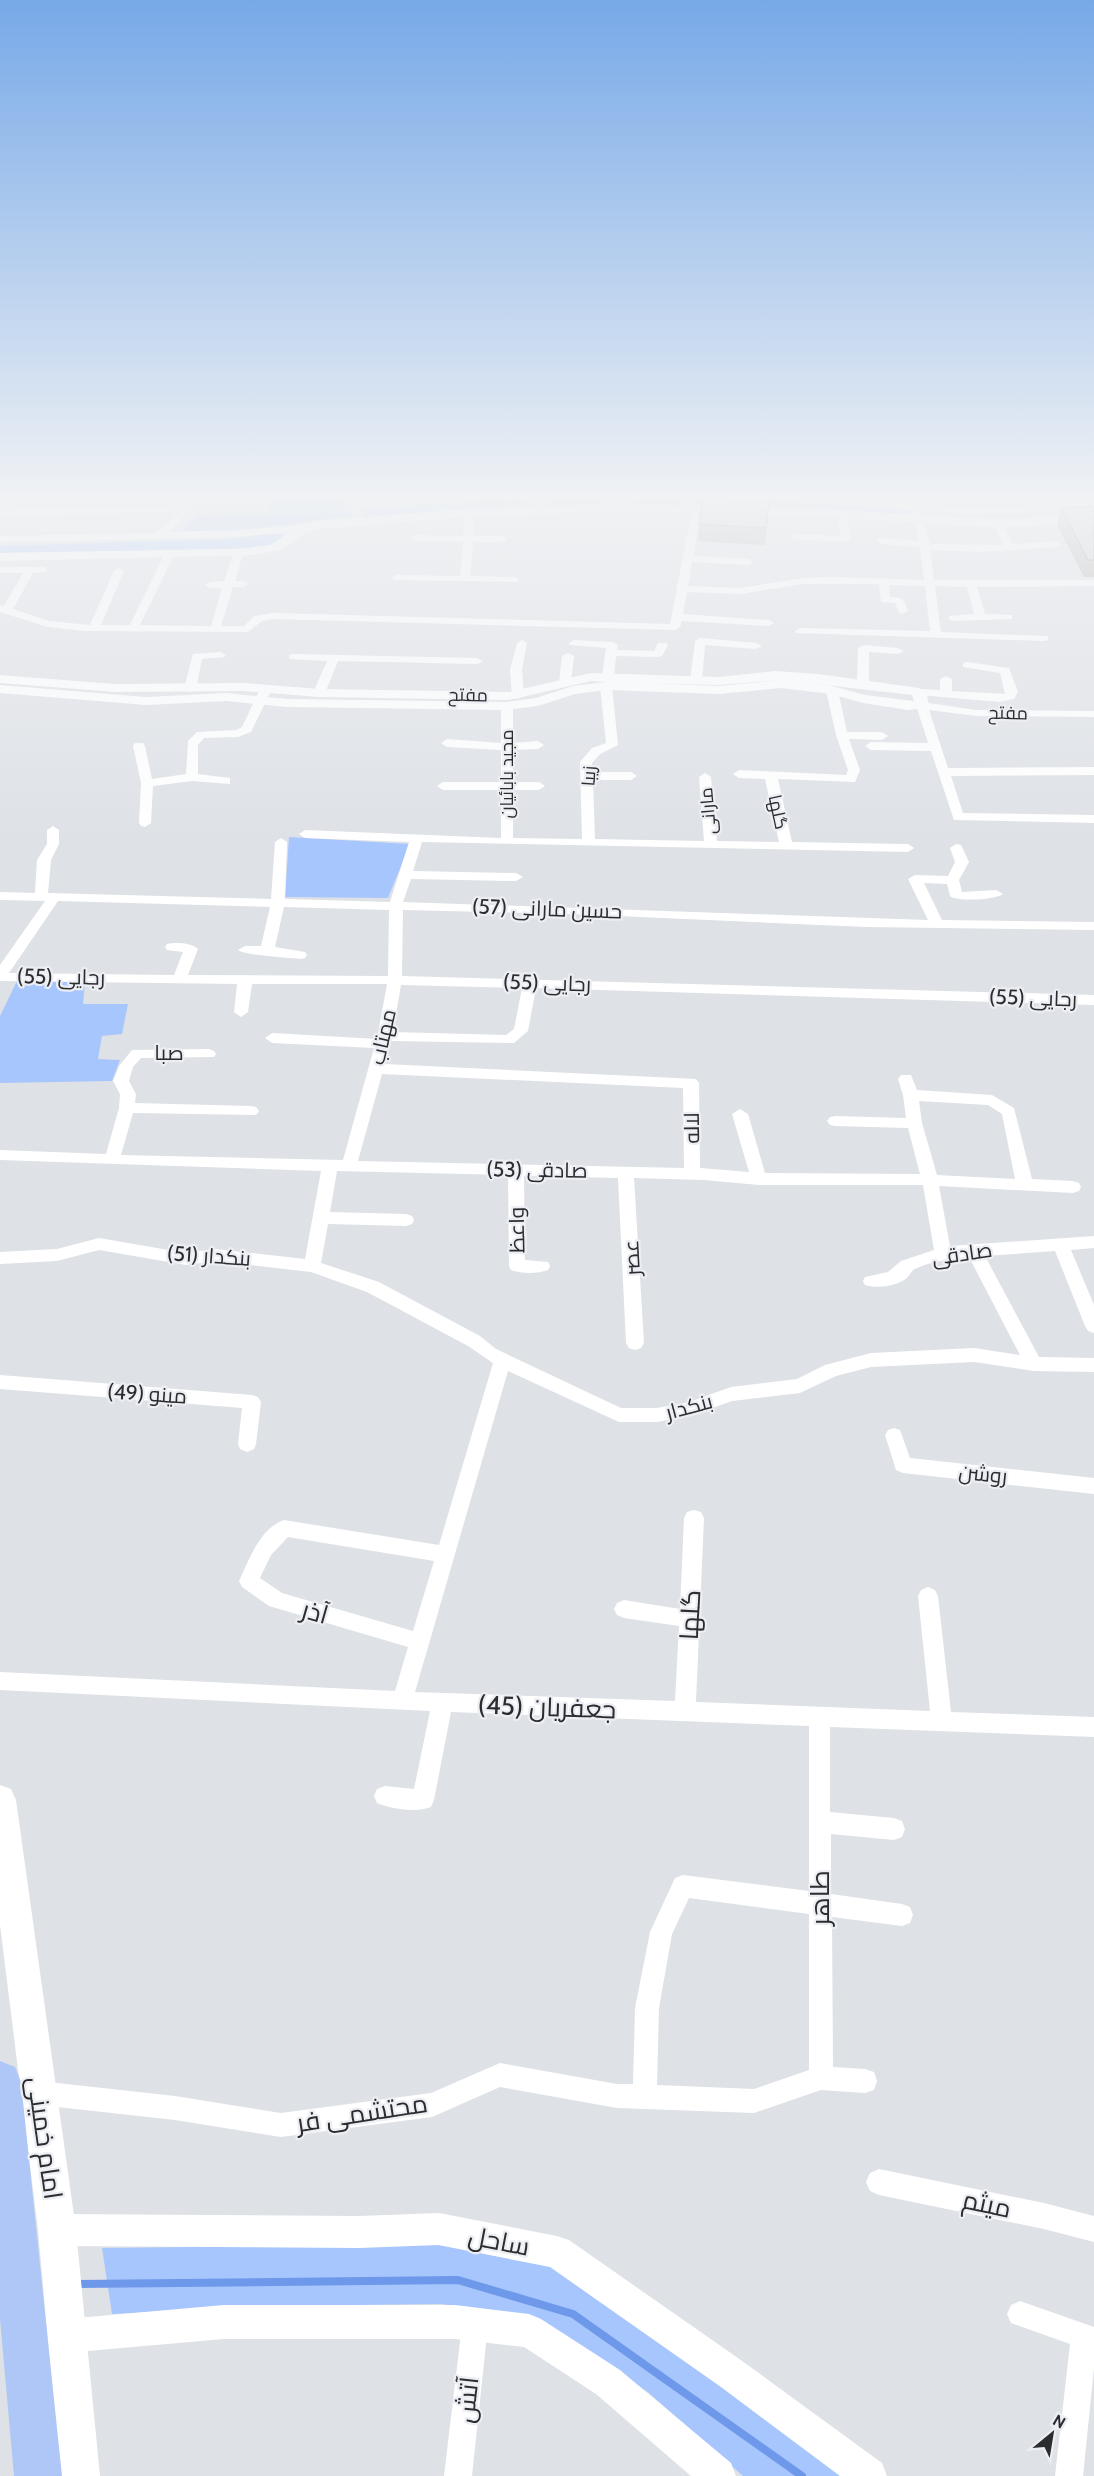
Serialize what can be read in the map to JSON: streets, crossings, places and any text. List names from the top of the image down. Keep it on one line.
{"streets":{"main road":["امام خمینی"],"street":["مفتح","مجید بابائیان","زیبا","مارانی","گلها","حسین مارانی (57)","رجایی (55)","مهتاب","صبا","لاله","صادقی (53)","واعظ","صادقی","بنکدار (51)","عصر","مینو (49)","بنکدار","روشن","آذر","جعفریان (45)","طاهر","محتشمی فر","میثم","ساحل","آتش"]},"crossings":[["مفتح","مجید بابائیان"],["مفتح","زیبا"],["گلها","جعفریان (45)"],["حسین مارانی (57)","مهتاب"],["رجایی (55)","مهتاب"],["مهتاب","لاله"],["مهتاب","صادقی (53)"],["صبا","صادقی (53)"],["لاله","صادقی (53)"],["صادقی (53)","واعظ"],["صادقی (53)","عصر"],["بنکدار (51)","بنکدار"],["جعفریان (45)","طاهر"],["طاهر","محتشمی فر"],["محتشمی فر","امام خمینی"],["امام خمینی","ساحل"]],"north":"top right"}
